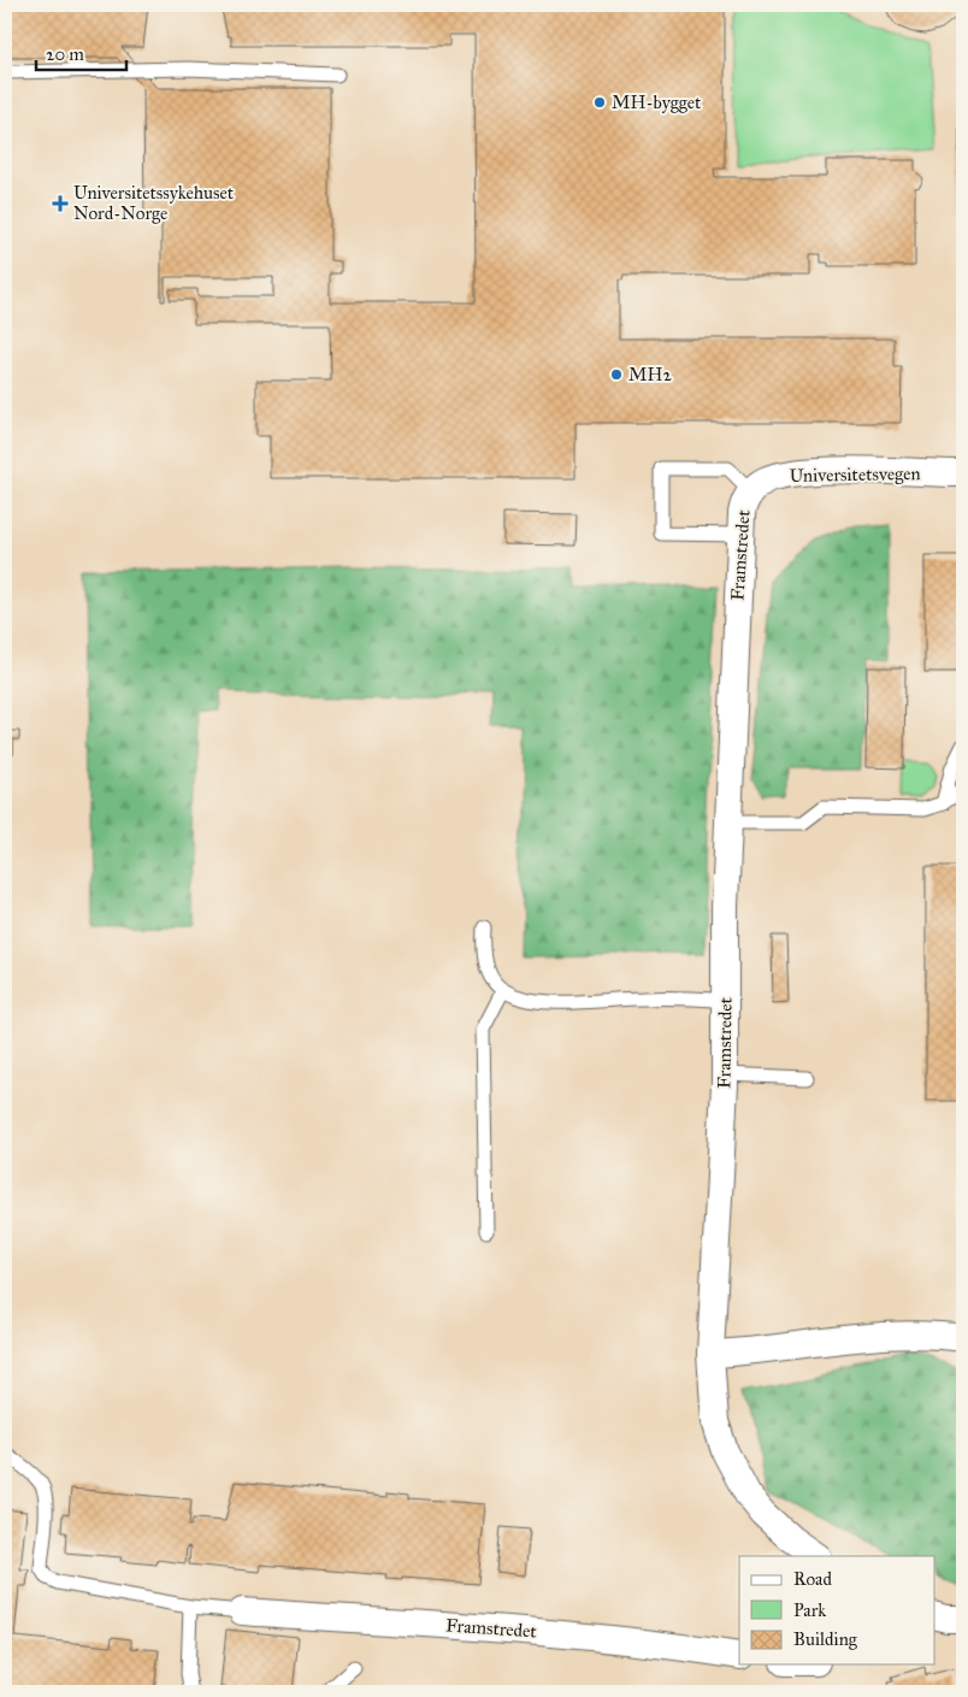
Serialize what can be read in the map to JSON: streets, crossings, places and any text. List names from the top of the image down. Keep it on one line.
{"streets":{"street":["Universitetsvegen","Framstredet"]},"crossings":[["Universitetsvegen","Framstredet"]],"places":{"other":["MH-bygget","MH2"],"health":["Universitetssykehuset Nord-Norge"]},"legend":["Road","Park","Building"],"scale_bar":"20 m"}
